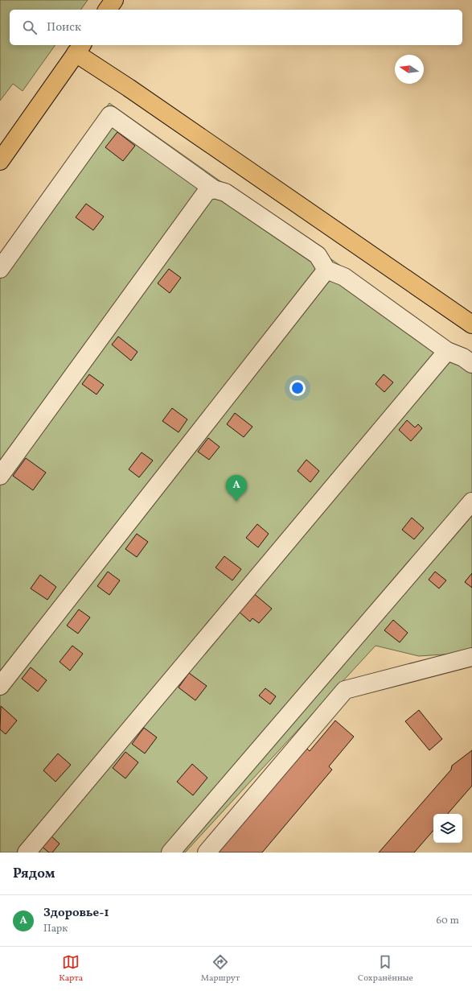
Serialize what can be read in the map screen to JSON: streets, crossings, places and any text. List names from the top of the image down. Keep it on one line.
{"north":"left","page":{"search":"Поиск","pins":"A","heading":"Рядом","list":[{"mark":"A","name":"Здоровье-1","note":"Парк","value":"60 m"}],"nav":["Карта","Маршрут","Сохранённые"]}}
